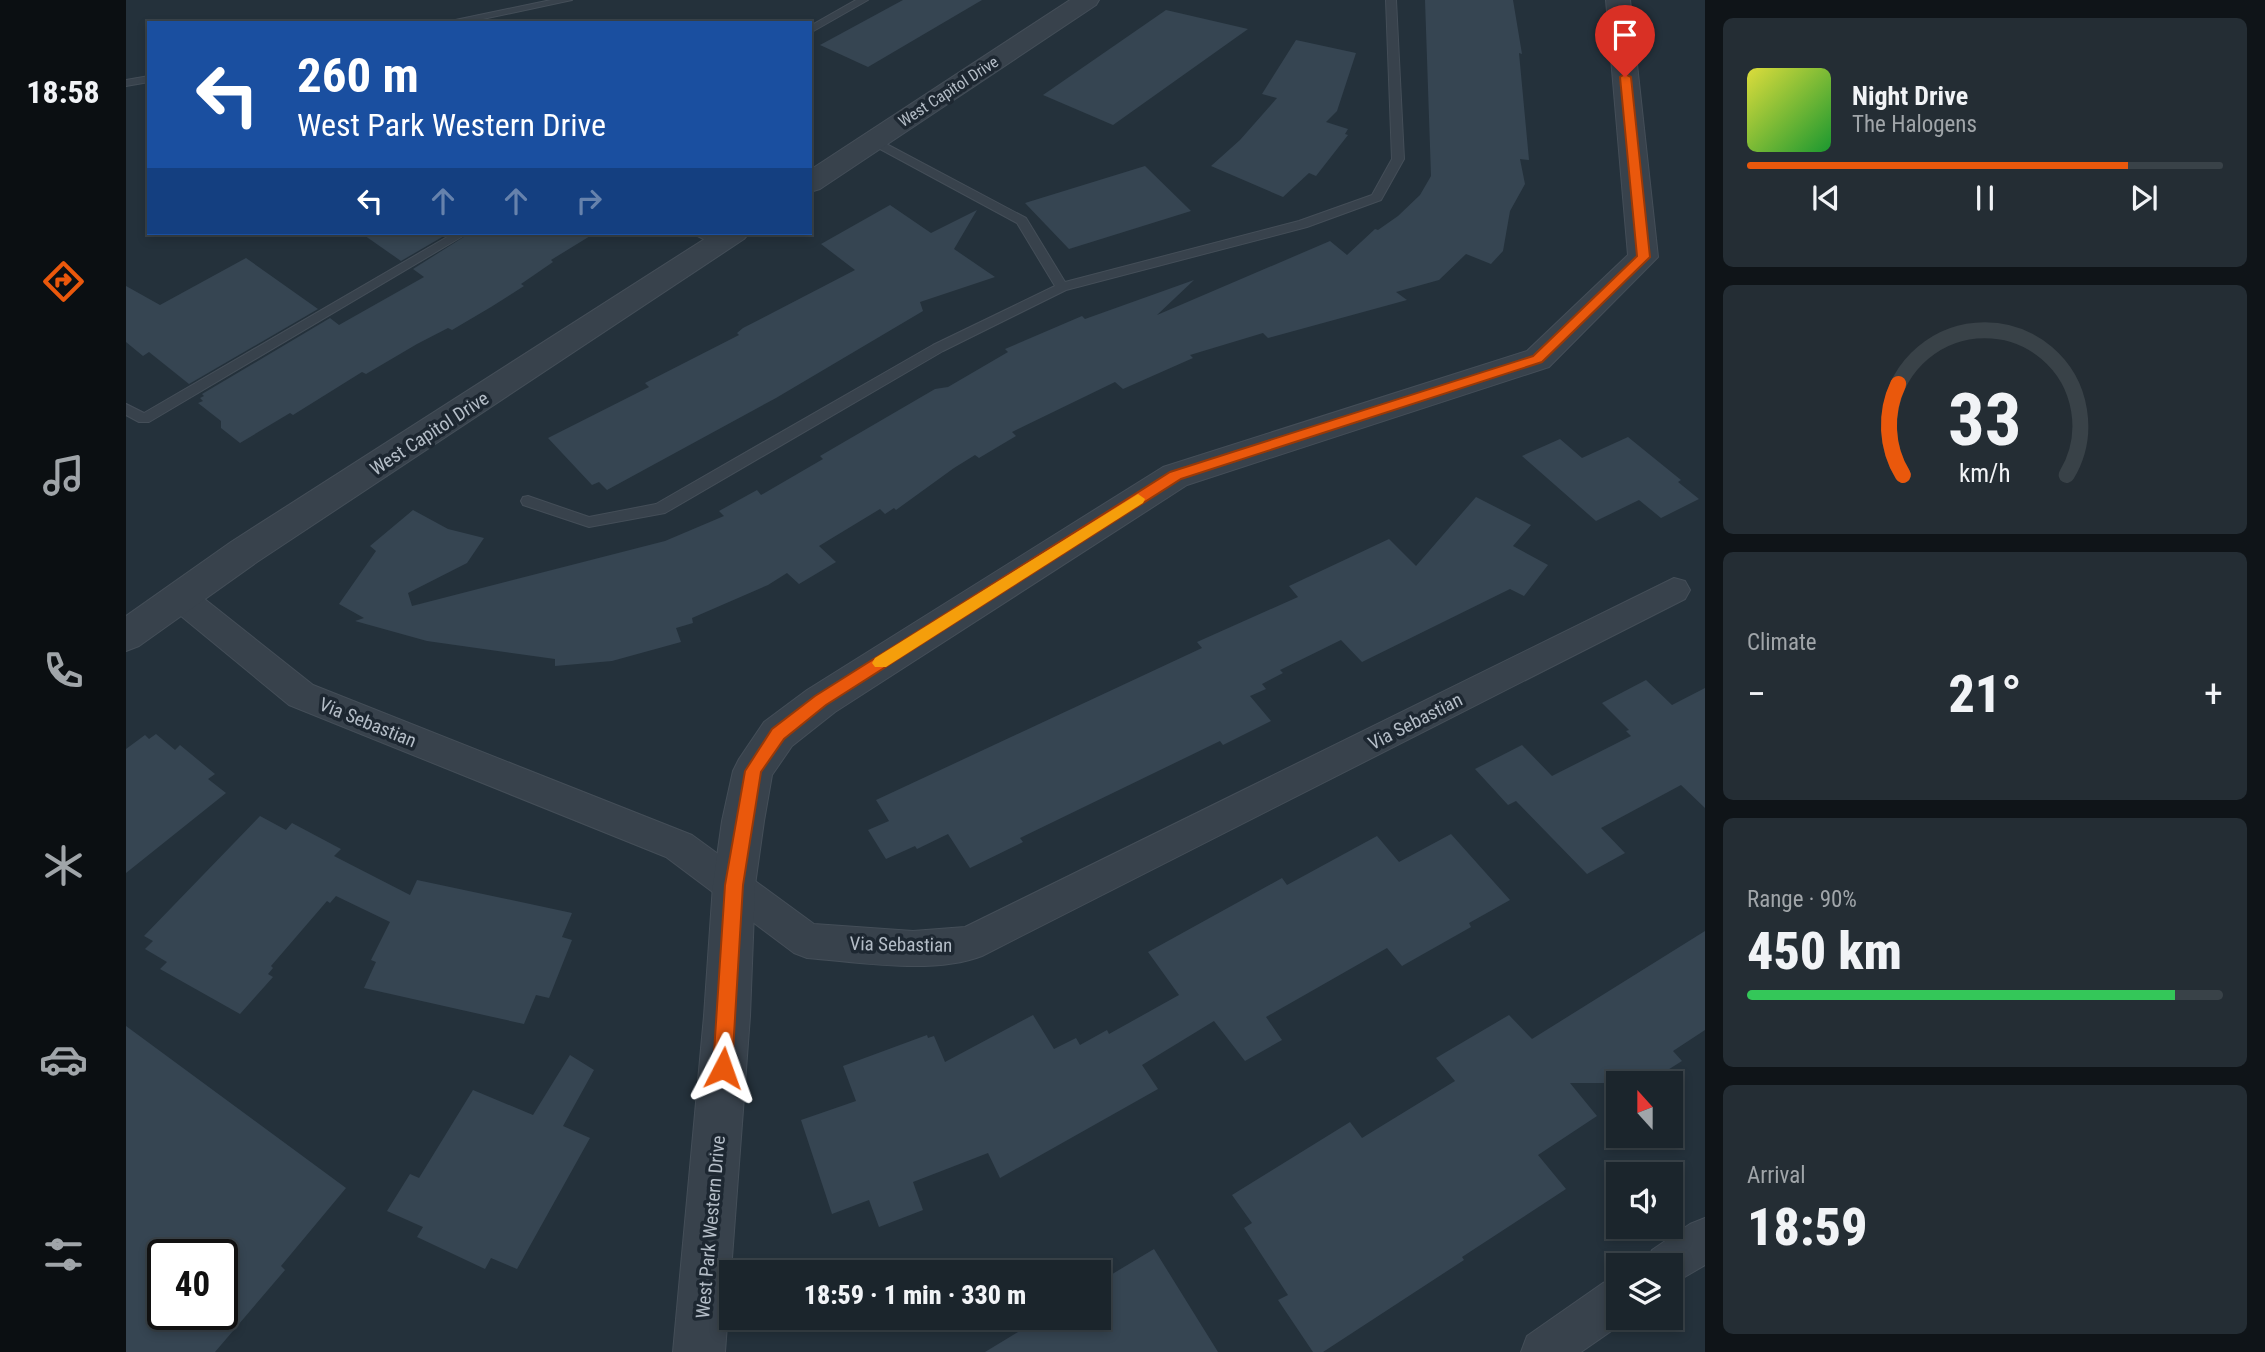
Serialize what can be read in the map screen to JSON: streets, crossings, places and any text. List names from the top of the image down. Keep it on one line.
{"streets":{"street":["West Capitol Drive","Via Sebastian","West Park Western Drive"]},"crossings":[["West Capitol Drive","Via Sebastian"],["Via Sebastian","West Park Western Drive"]],"north":"top","page":{"tabs":"18:58","turn":["260 m","West Park Western Drive"],"song":["Night Drive","The Halogens"],"tile":["Climate",["Range · 90%","450 km"],["Arrival","18:59"]],"heat":["−","21°","+"],"limit":"40","trip":"18:59 · 1 min · 330 m","gauge":["33","km/h"]}}
